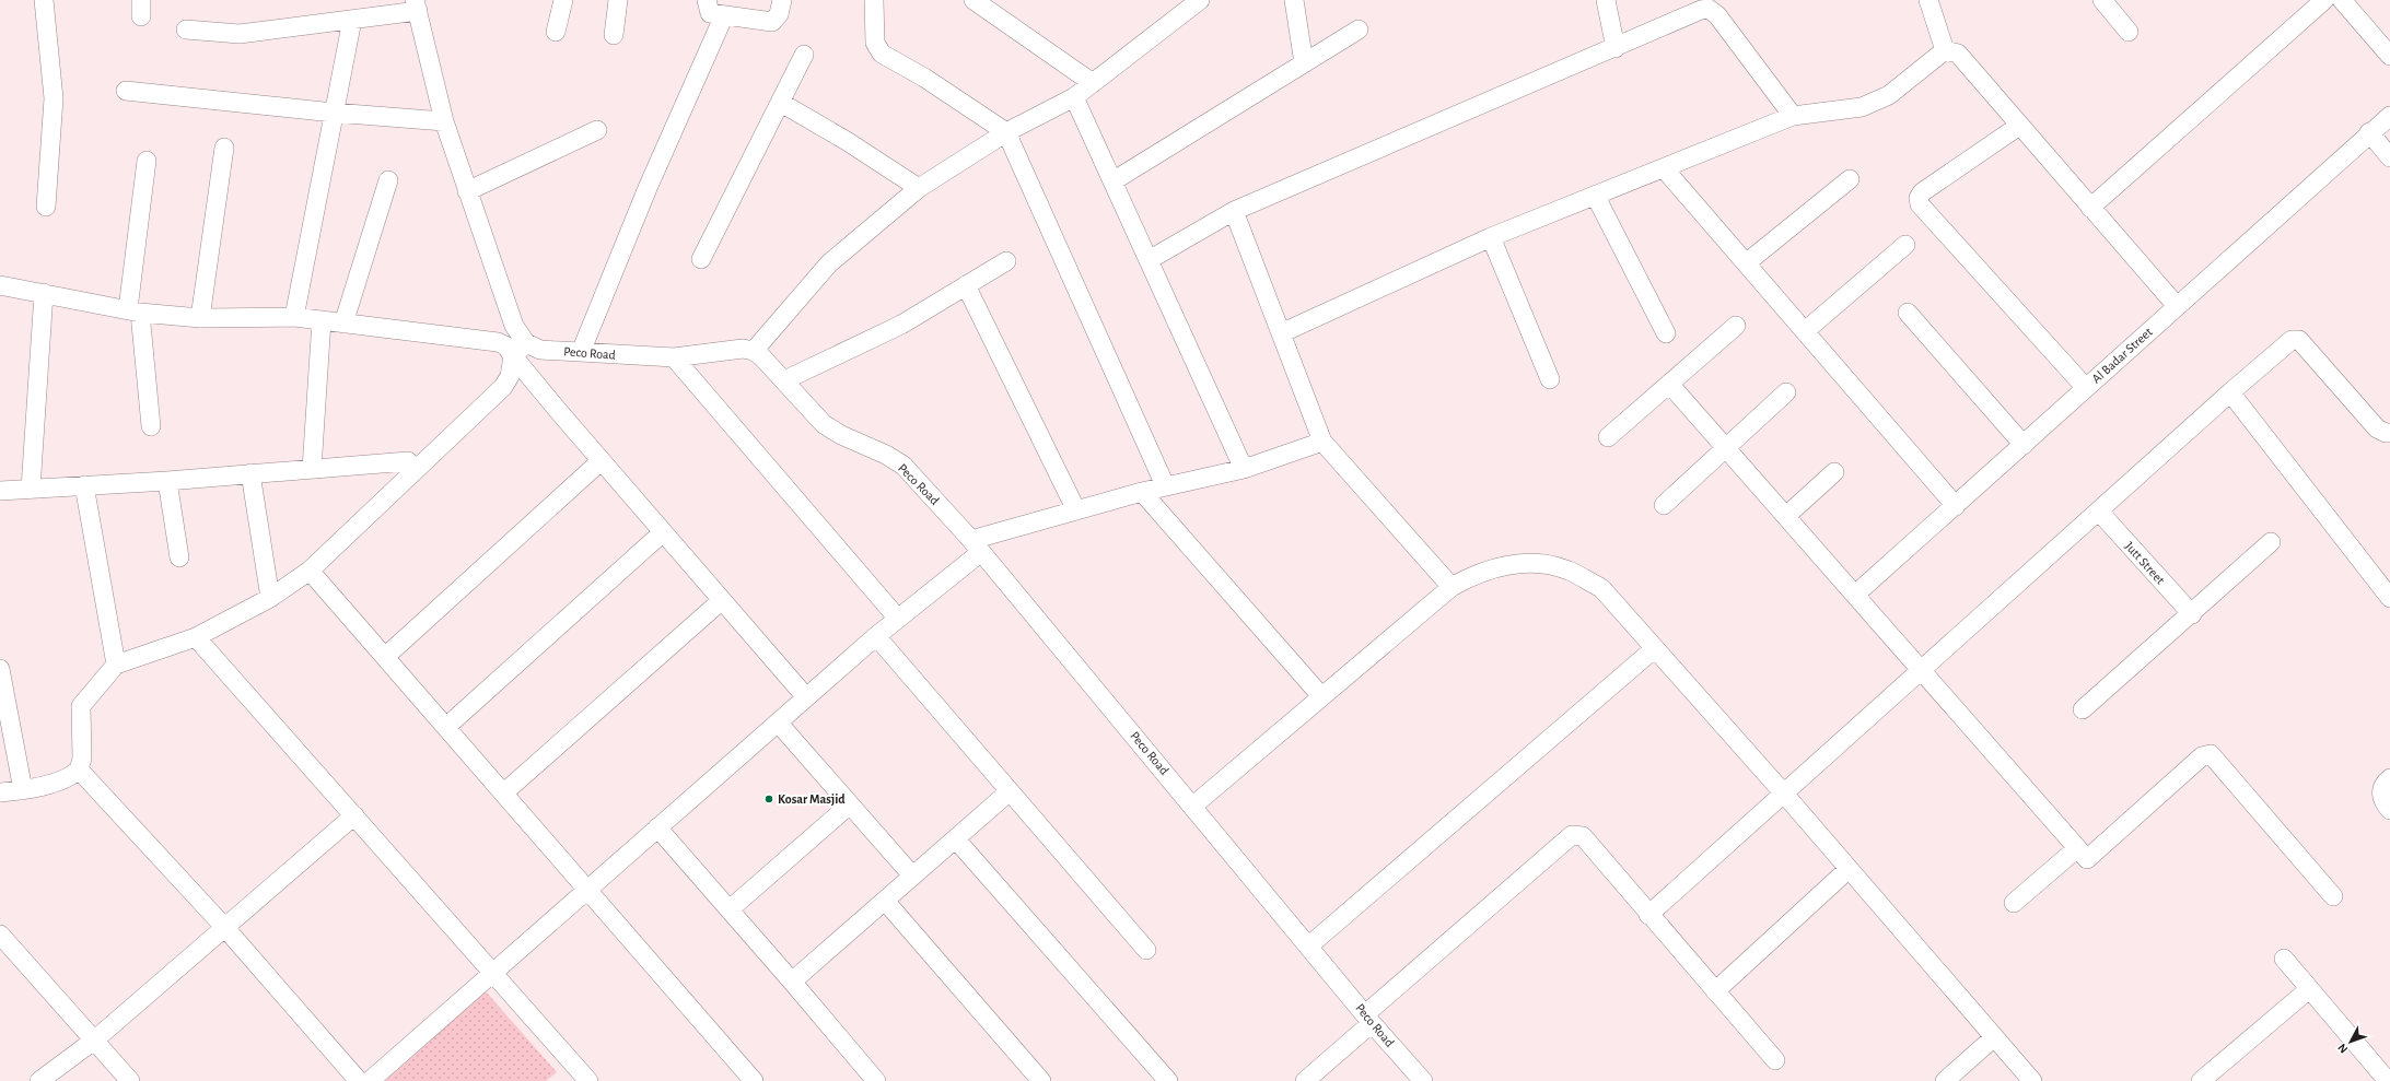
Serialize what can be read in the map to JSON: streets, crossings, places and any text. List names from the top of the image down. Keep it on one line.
{"streets":{"street":["Peco Road","Al Badar Street","Jutt Street"]},"places":["Kosar Masjid"],"north":"bottom left"}
